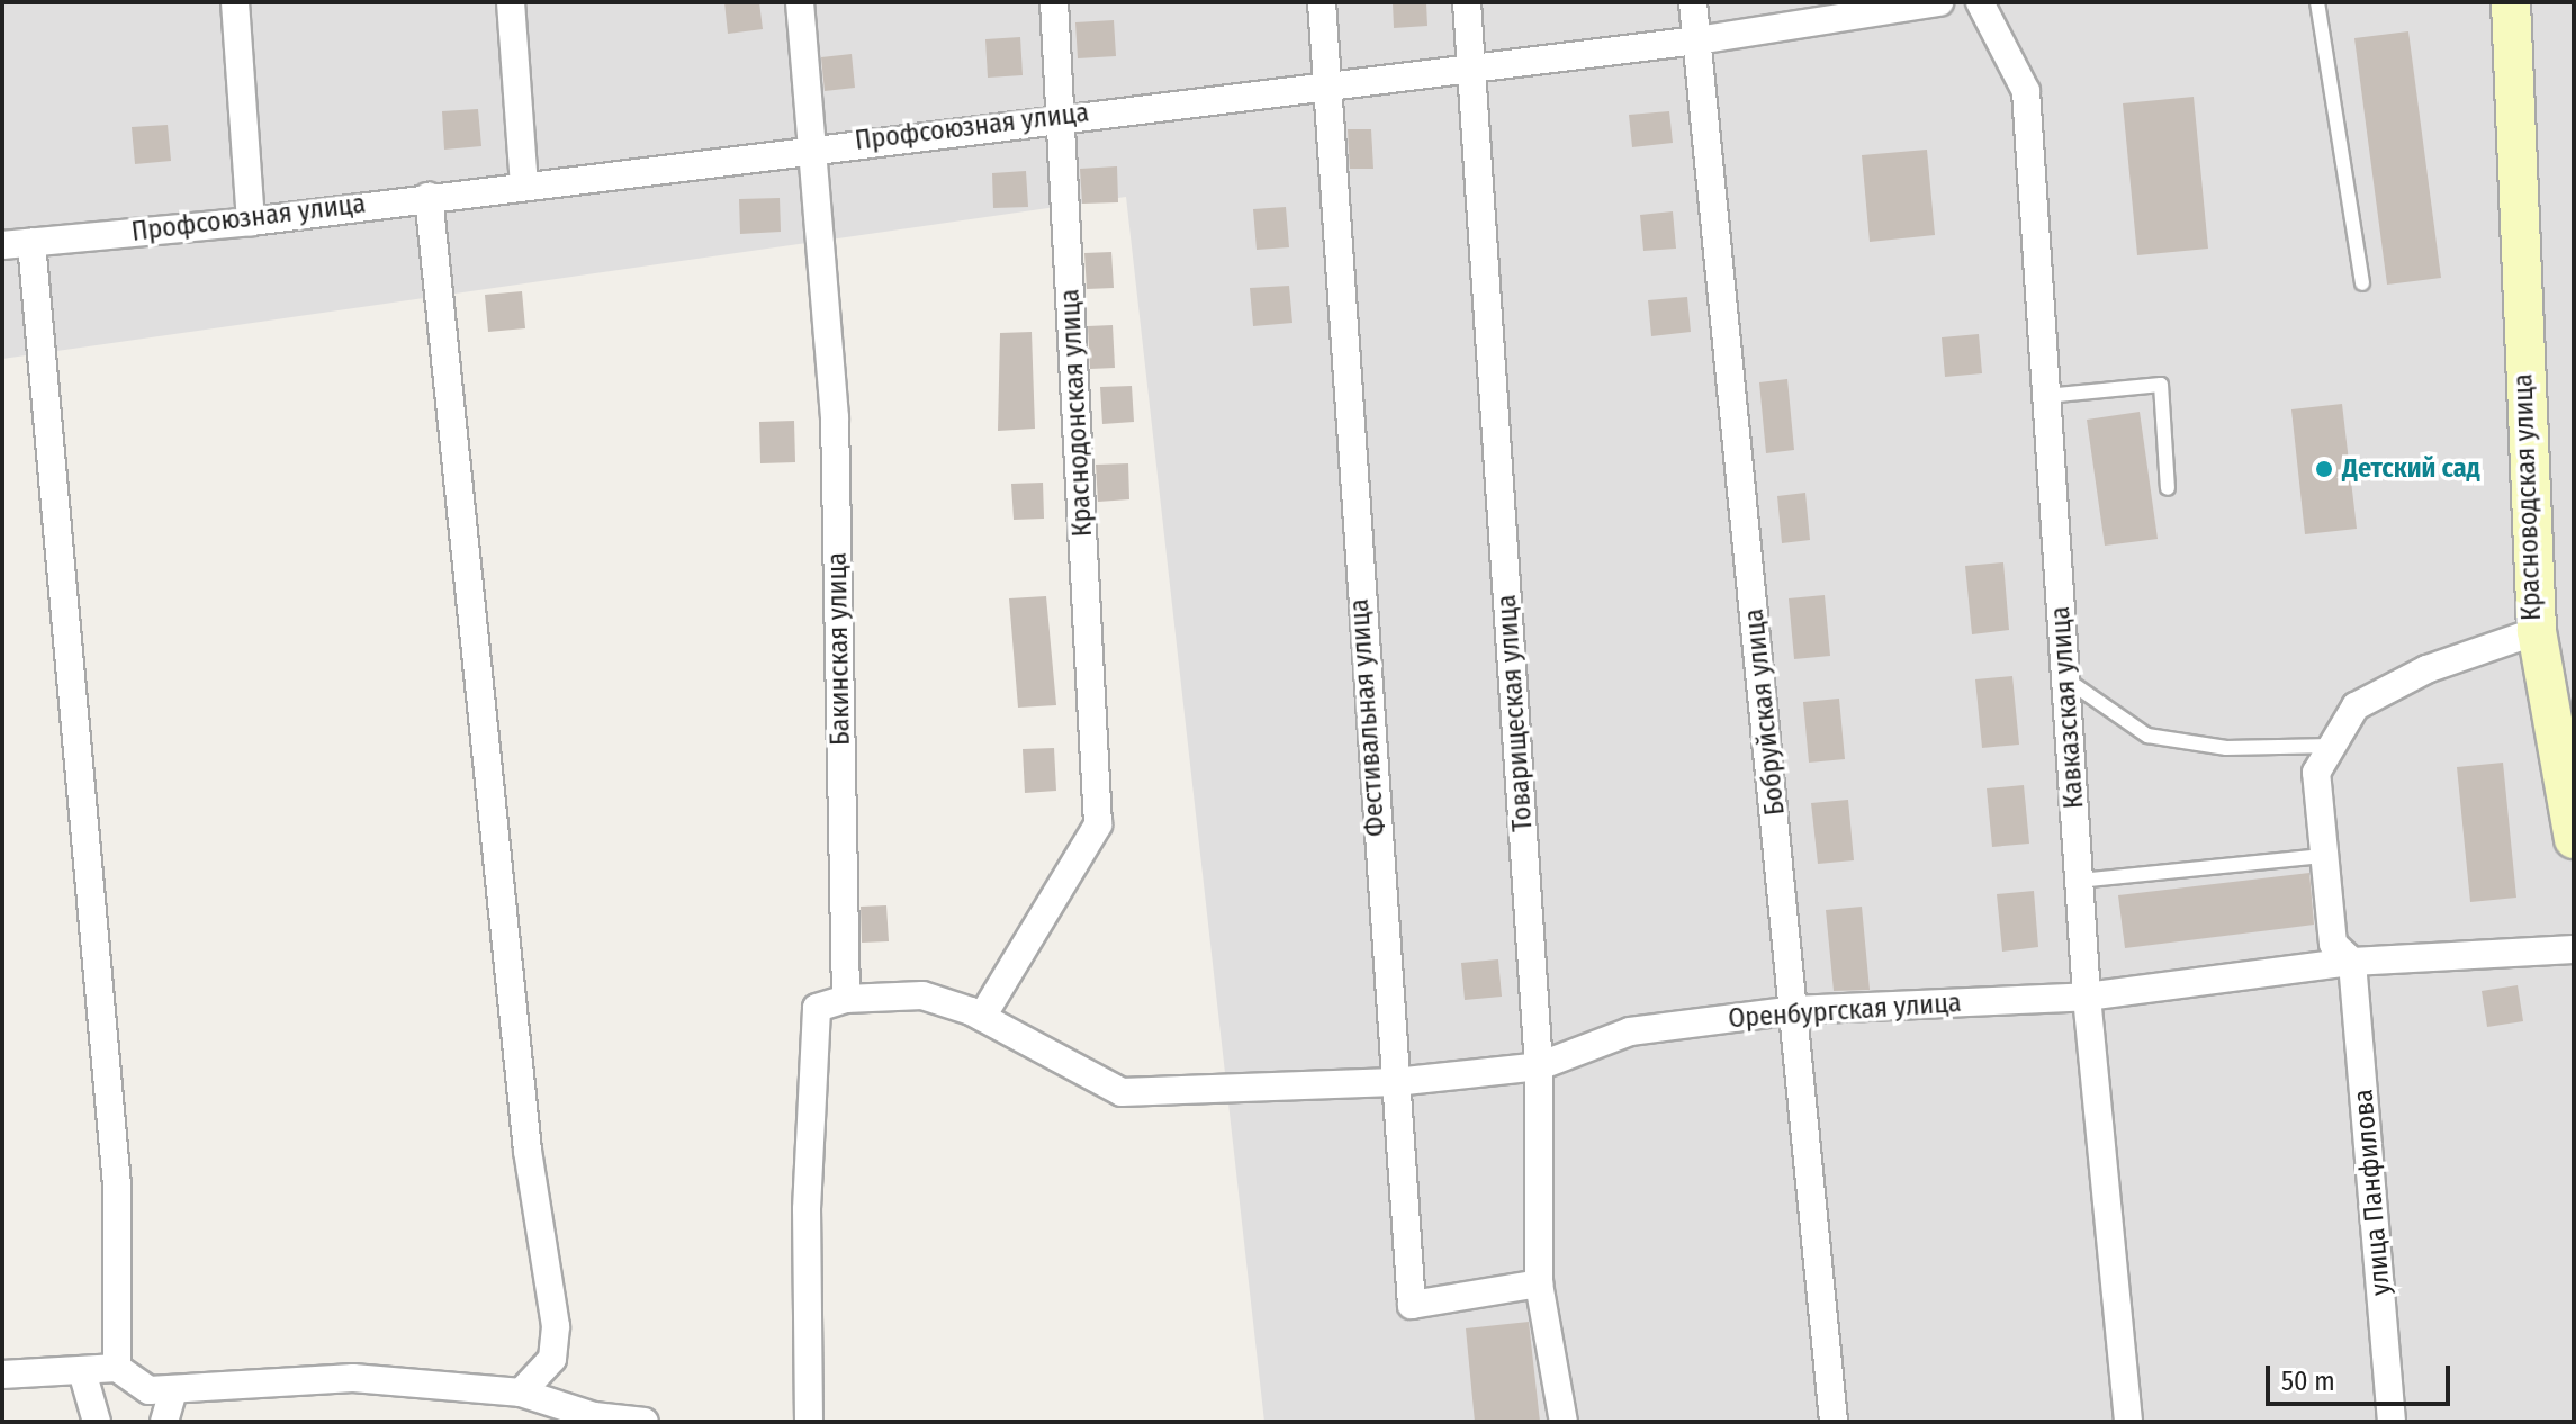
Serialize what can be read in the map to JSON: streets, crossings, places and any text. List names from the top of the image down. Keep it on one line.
{"streets":{"main road":["Красноводская улица"],"street":["Профсоюзная улица","Краснодонская улица","Бакинская улица","Кавказская улица","Бобруйская улица","Товарищеская улица","Фестивальная улица","Оренбургская улица","улица Панфилова"]},"crossings":[["Профсоюзная улица","Краснодонская улица"],["Профсоюзная улица","Бакинская улица"],["Профсоюзная улица","Бобруйская улица"],["Профсоюзная улица","Товарищеская улица"],["Профсоюзная улица","Фестивальная улица"],["Краснодонская улица","Оренбургская улица"],["Красноводская улица","Оренбургская улица"],["Красноводская улица","улица Панфилова"],["Кавказская улица","Оренбургская улица"],["Бобруйская улица","Оренбургская улица"],["Товарищеская улица","Фестивальная улица"],["Товарищеская улица","Оренбургская улица"],["Фестивальная улица","Оренбургская улица"],["Оренбургская улица","улица Панфилова"]],"places":["Детский сад"],"scale_bar":"50 m"}
